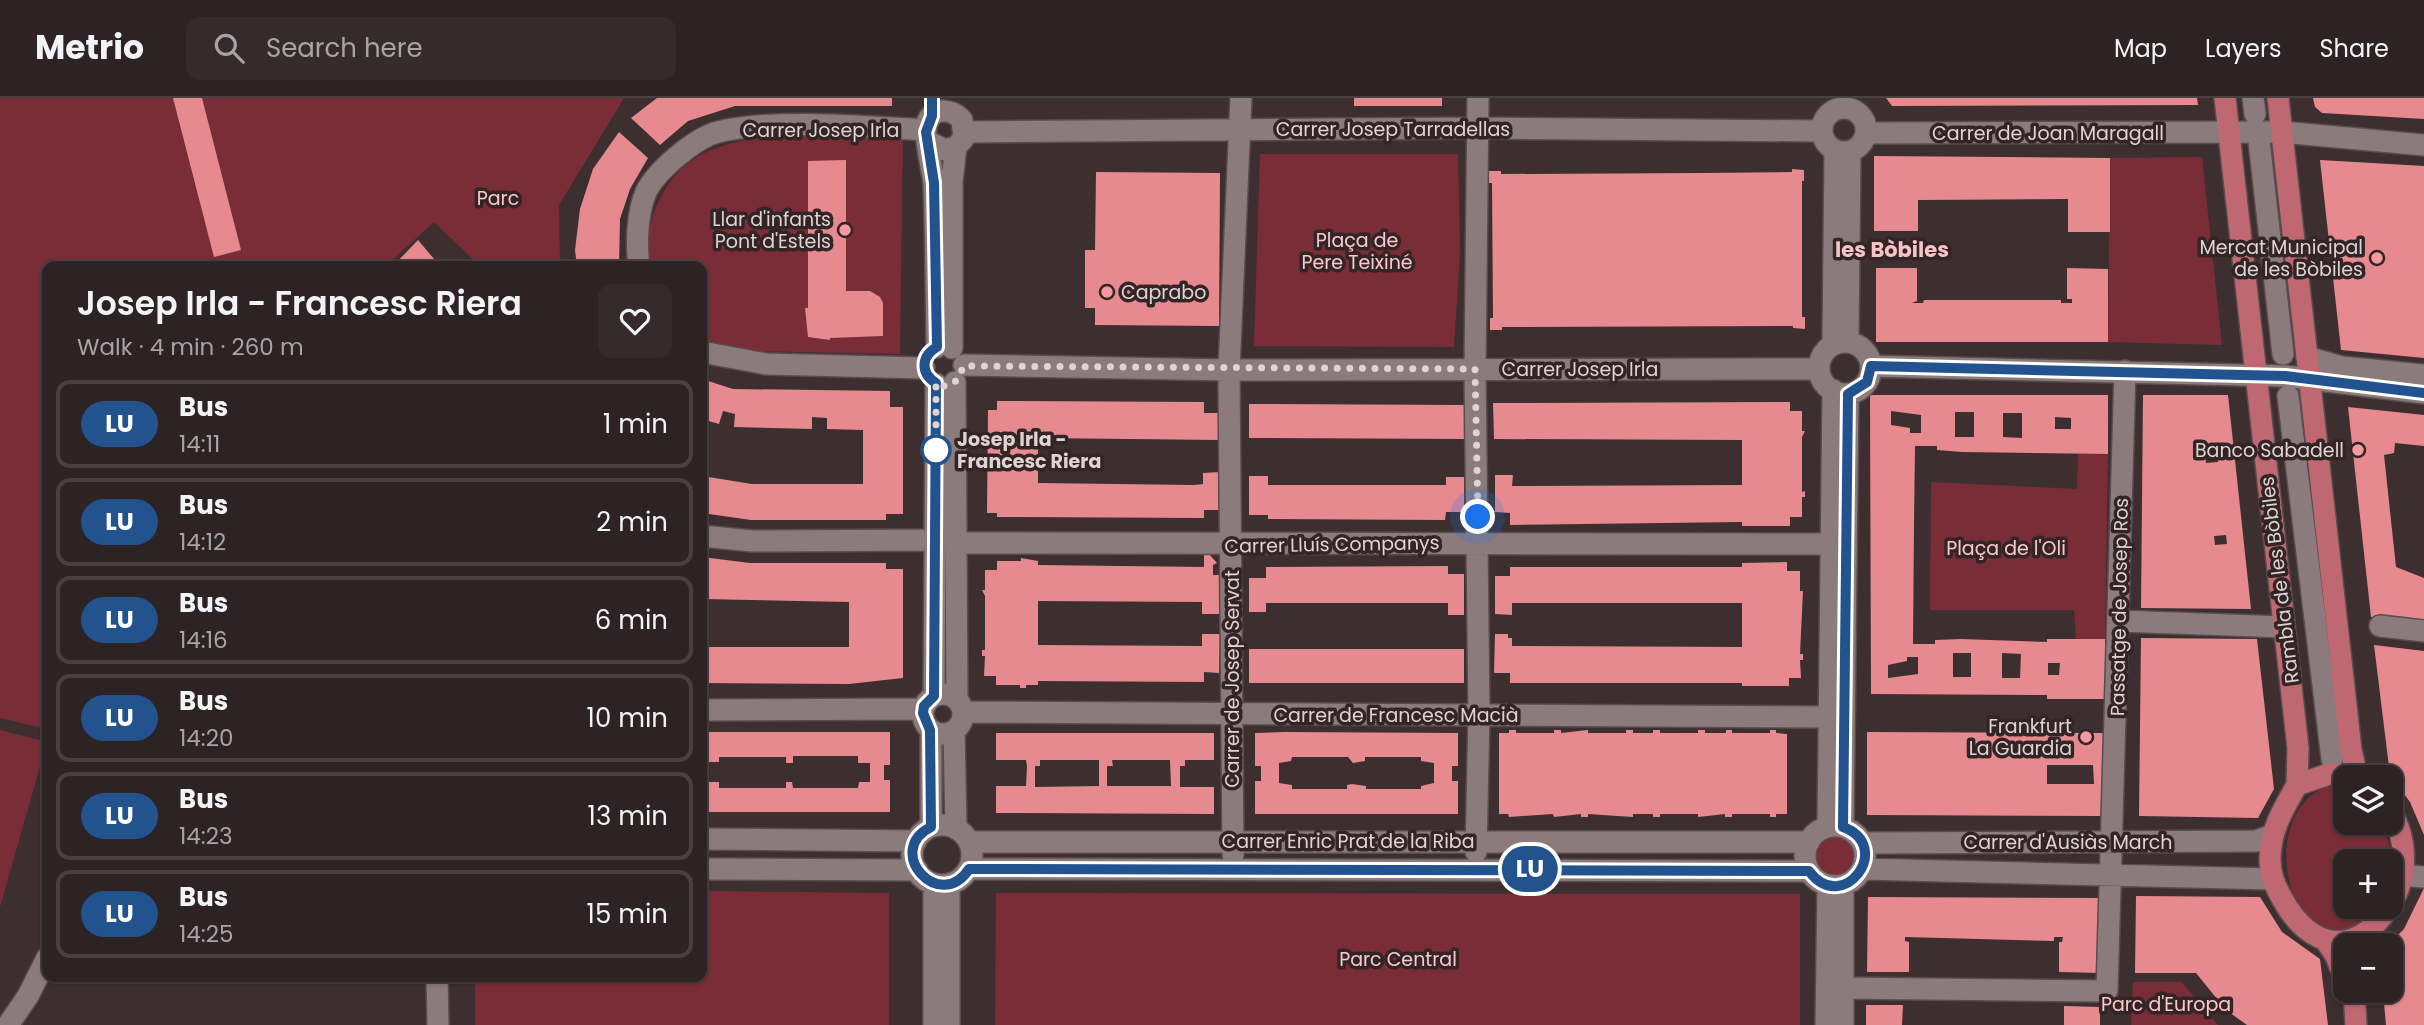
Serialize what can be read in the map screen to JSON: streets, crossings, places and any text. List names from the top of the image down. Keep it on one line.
{"streets":{"main road":["Rambla de les Bòbiles"],"street":["Carrer Josep Tarradellas","Carrer Josep Irla","Carrer de Joan Maragall","Carrer Lluís Companys","Passatge de Josep Ros","Carrer de Josep Servat","Carrer de Francesc Macià","Carrer Enric Prat de la Riba","Carrer d'Ausiàs March"]},"crossings":[["Carrer Josep Tarradellas","Carrer Josep Irla"],["Carrer Josep Tarradellas","Carrer de Josep Servat"],["Carrer Josep Irla","Carrer de Josep Servat"],["Carrer de Joan Maragall","Rambla de les Bòbiles"],["Carrer Lluís Companys","Carrer de Josep Servat"],["Passatge de Josep Ros","Carrer d'Ausiàs March"],["Carrer de Josep Servat","Carrer de Francesc Macià"],["Carrer de Josep Servat","Carrer Enric Prat de la Riba"],["Carrer Enric Prat de la Riba","Carrer d'Ausiàs March"]],"districts":["les Bòbiles"],"parks":["Parc","Plaça de Pere Teixiné","Plaça de l'Oli","Parc Central","Parc d'Europa"],"places":["Llar d'infants Pont d'Estels","Mercat Municipal de les Bòbiles","Caprabo","Josep Irla - Francesc Riera","Banco Sabadell","Frankfurt La Guardia"],"lines":["bus line LU"],"page":{"header":"Metrio","search":"Search here","nav":["Map","Layers","Share"],"on_map":"LU","heading":["Josep Irla - Francesc Riera","Walk · 4 min · 260 m"],"list":[{"mark":"LU","name":"Bus","note":"14:11","value":"1 min"},{"mark":"LU","name":"Bus","note":"14:12","value":"2 min"},{"mark":"LU","name":"Bus","note":"14:16","value":"6 min"},{"mark":"LU","name":"Bus","note":"14:20","value":"10 min"},{"mark":"LU","name":"Bus","note":"14:23","value":"13 min"},{"mark":"LU","name":"Bus","note":"14:25","value":"15 min"}],"map_buttons":["+","−"]}}
